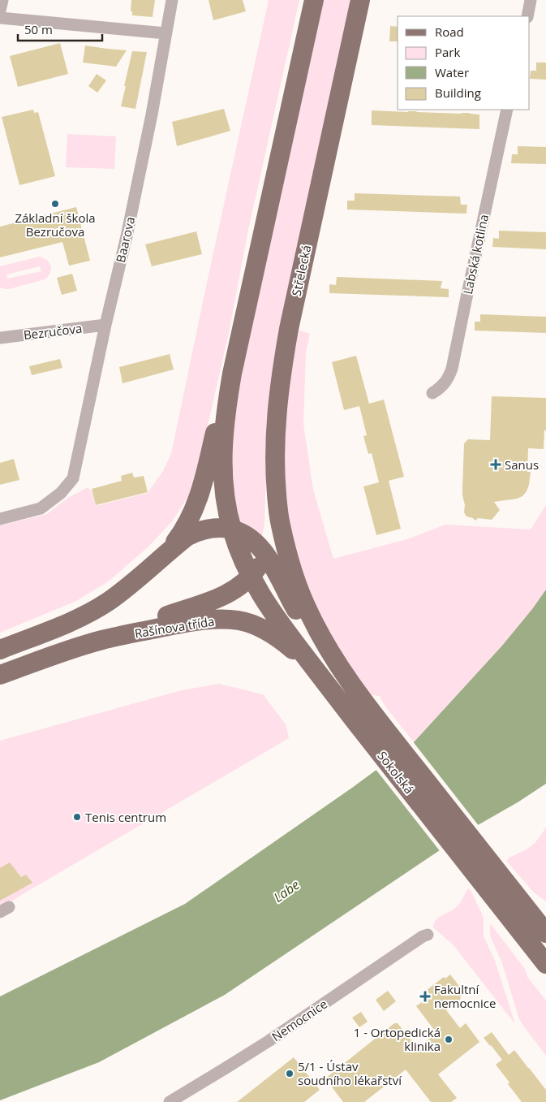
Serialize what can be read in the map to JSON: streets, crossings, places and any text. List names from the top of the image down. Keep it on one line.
{"streets":{"main road":["Střelecká","Rašínova třída","Sokolská"],"street":["Baarova","Labská kotlina","Bezručova","Nemocnice"]},"crossings":[["Baarova","Bezručova"],["Střelecká","Sokolská"],["Rašínova třída","Sokolská"]],"water":["Labe"],"places":{"other":["Základní škola Bezručova","Tenis centrum","1 - Ortopedická klinika","5/1 - Ústav soudního lékařství"],"health":["Sanus","Fakultní nemocnice"]},"legend":["Road","Park","Water","Building"],"scale_bar":"50 m"}
